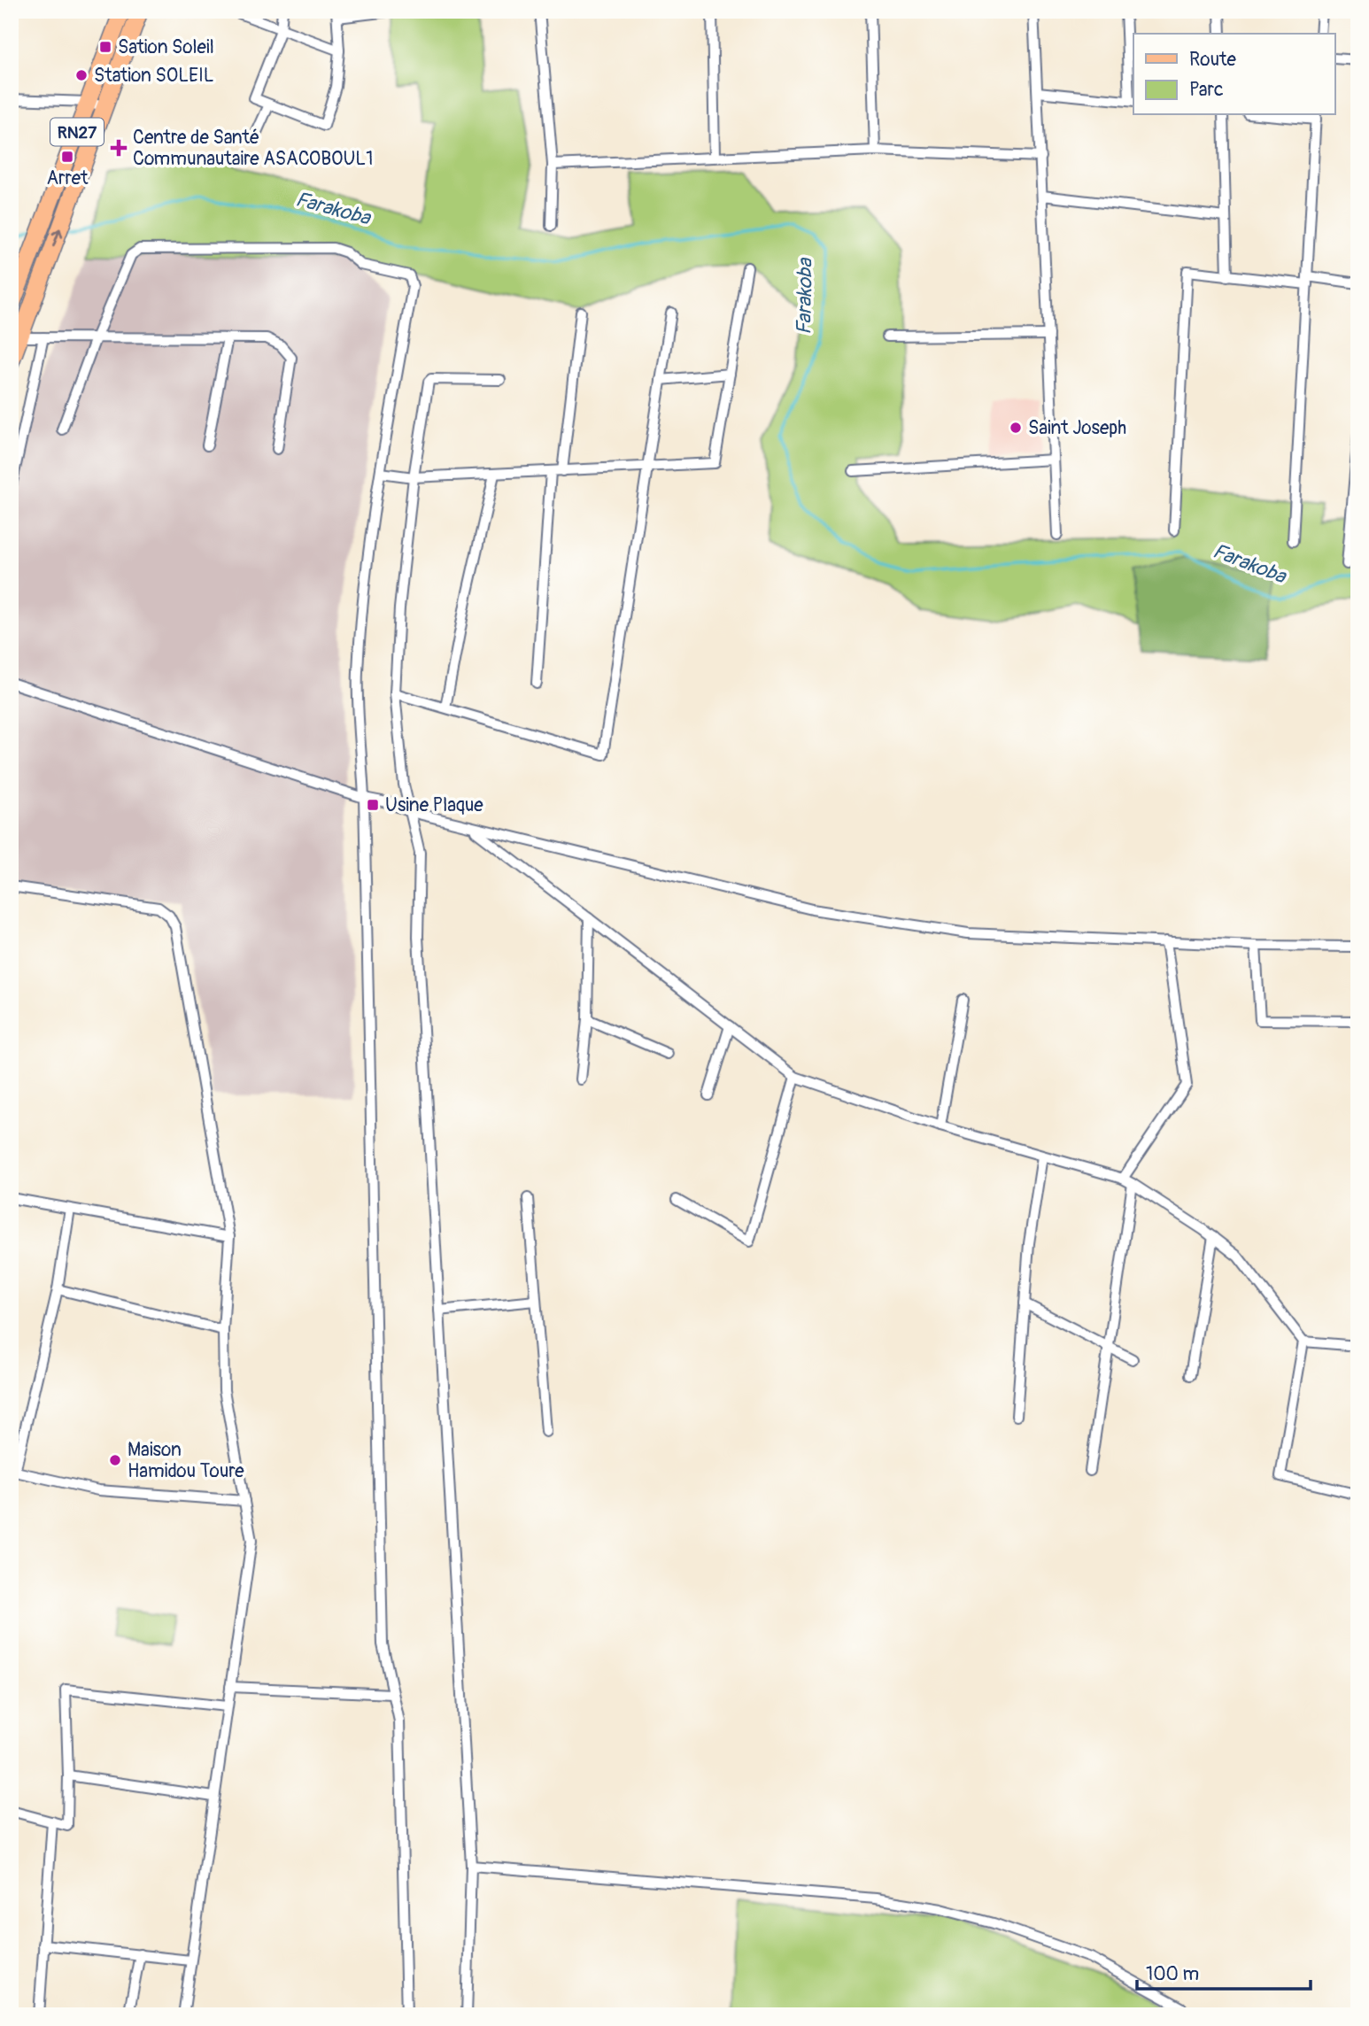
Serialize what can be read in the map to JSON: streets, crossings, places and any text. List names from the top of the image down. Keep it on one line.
{"streets":{"main road":["RN27"]},"water":["Farakoba"],"places":{"transit":["Sation Soleil","Arret","Usine Plaque"],"other":["Station SOLEIL","Saint Joseph","Maison Hamidou Toure"],"health":["Centre de Santé Communautaire ASACOBOUL1"]},"legend":["Route","Parc"],"scale_bar":"100 m"}
